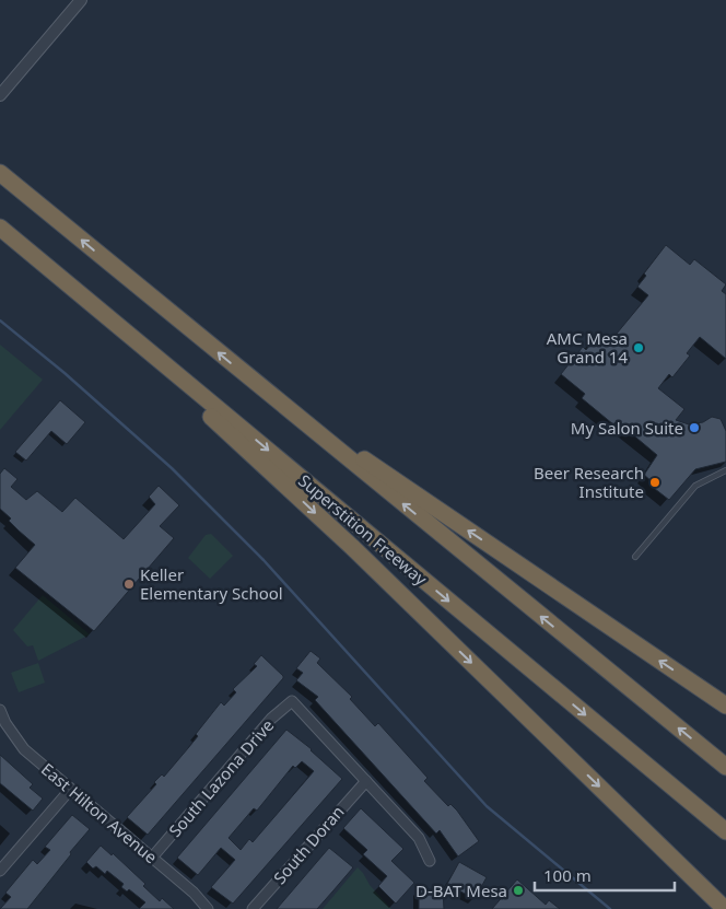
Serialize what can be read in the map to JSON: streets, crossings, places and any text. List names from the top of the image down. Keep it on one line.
{"streets":{"highway":["Superstition Freeway"],"street":["South Lazona Drive","East Hilton Avenue","South Doran"]},"crossings":[["South Lazona Drive","East Hilton Avenue"],["South Lazona Drive","South Doran"]],"places":["AMC Mesa Grand 14","My Salon Suite","Beer Research Institute","Keller Elementary School","D-BAT Mesa"],"scale_bar":"100 m"}
